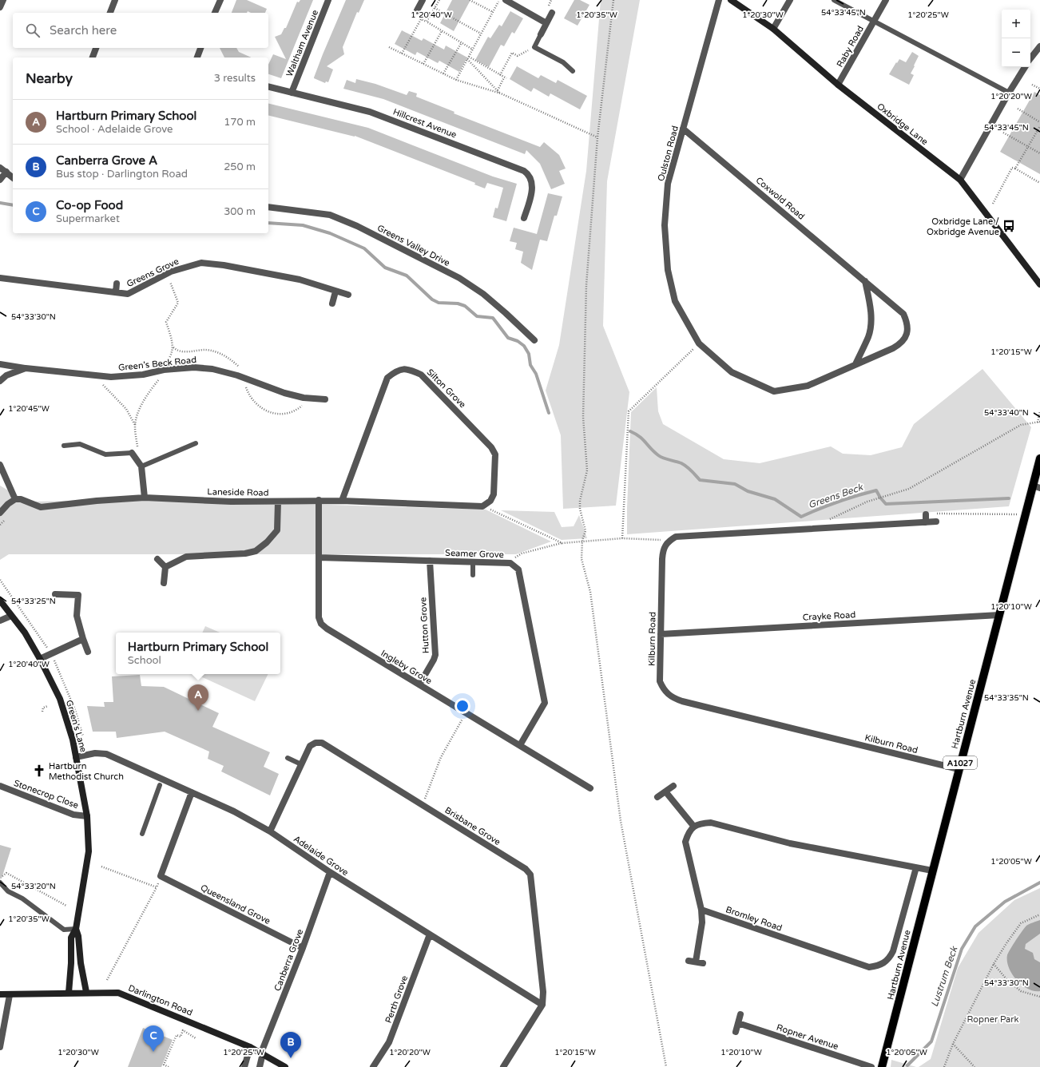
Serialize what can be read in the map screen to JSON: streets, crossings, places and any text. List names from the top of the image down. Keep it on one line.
{"streets":{"main road":["Hartburn Avenue","A1027"],"street":["Waltham Avenue","Raby Road","Hillcrest Avenue","Oxbridge Lane","Oulston Road","Coxwold Road","Greens Valley Drive","Greens Grove","Green's Beck Road","Silton Grove","Laneside Road","Seamer Grove","Crayke Road","Hutton Grove","Kilburn Road","Ingleby Grove","Green's Lane","Stonecrop Close","Brisbane Grove","Adelaide Grove","Queensland Grove","Bromley Road","Canberra Grove","Perth Grove","Darlington Road","Ropner Avenue"]},"crossings":[["Waltham Avenue","Hillcrest Avenue"],["Raby Road","Oxbridge Lane"],["Oulston Road","Coxwold Road"],["Silton Grove","Laneside Road"],["Laneside Road","Ingleby Grove"],["Seamer Grove","Hutton Grove"],["Seamer Grove","Ingleby Grove"],["Crayke Road","Kilburn Road"],["Crayke Road","Hartburn Avenue"],["Hutton Grove","Ingleby Grove"],["Kilburn Road","Hartburn Avenue"],["Hartburn Avenue","Bromley Road"],["Green's Lane","Stonecrop Close"],["Green's Lane","Adelaide Grove"],["Green's Lane","Darlington Road"],["Brisbane Grove","Adelaide Grove"],["Adelaide Grove","Canberra Grove"],["Adelaide Grove","Perth Grove"],["Queensland Grove","Canberra Grove"],["Canberra Grove","Darlington Road"]],"water":["Greens Beck","Lustrum Beck"],"parks":["Ropner Park"],"places":{"bus stop":["Oxbridge Lane / Oxbridge Avenue"],"church":["Hartburn Methodist Church"]},"page":{"map_buttons":["+","−"],"search":"Search here","heading":["Nearby","3 results"],"list":[{"mark":"A","name":"Hartburn Primary School","note":"School · Adelaide Grove","value":"170 m"},{"mark":"B","name":"Canberra Grove A","note":"Bus stop · Darlington Road","value":"250 m"},{"mark":"C","name":"Co-op Food","note":"Supermarket","value":"300 m"}],"popup":["Hartburn Primary School","School"],"pins":["A","C","B"]},"coordinates":["54°33'45\"N","1°20'40\"W","1°20'30\"W","1°20'25\"W","1°20'35\"W","1°20'20\"W","54°33'30\"N","1°20'15\"W","1°20'45\"W","54°33'40\"N","54°33'25\"N","1°20'10\"W","54°33'35\"N","1°20'05\"W","54°33'20\"N"]}
